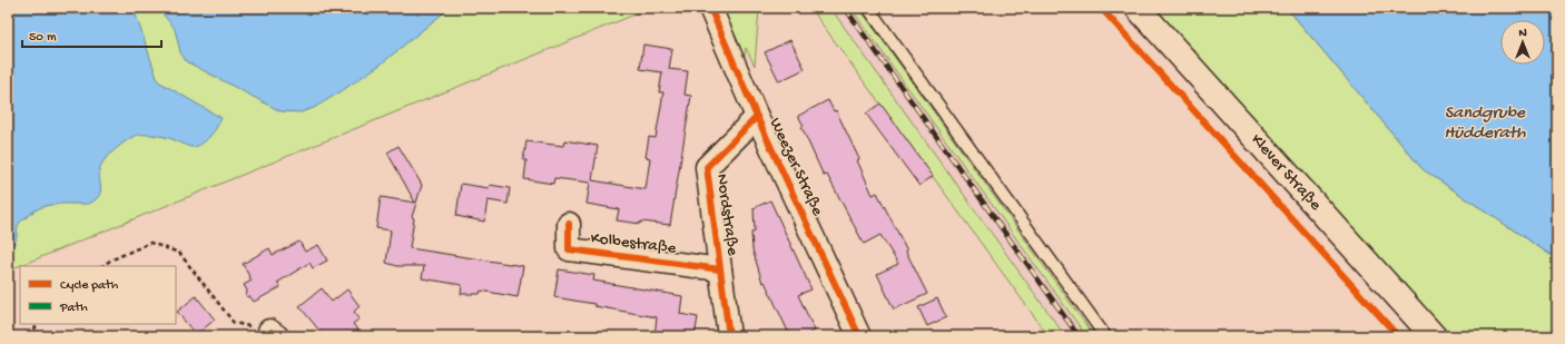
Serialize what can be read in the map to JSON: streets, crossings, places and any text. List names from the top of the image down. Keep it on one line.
{"streets":{"main road":["Klever Straße"],"street":["Weezer Straße","Nordstraße","Kolbestraße"]},"crossings":[["Weezer Straße","Nordstraße"],["Nordstraße","Kolbestraße"]],"water":["Sandgrube Hüdderath"],"legend":["Cycle path","Path"],"scale_bar":"50 m","north":"top"}
